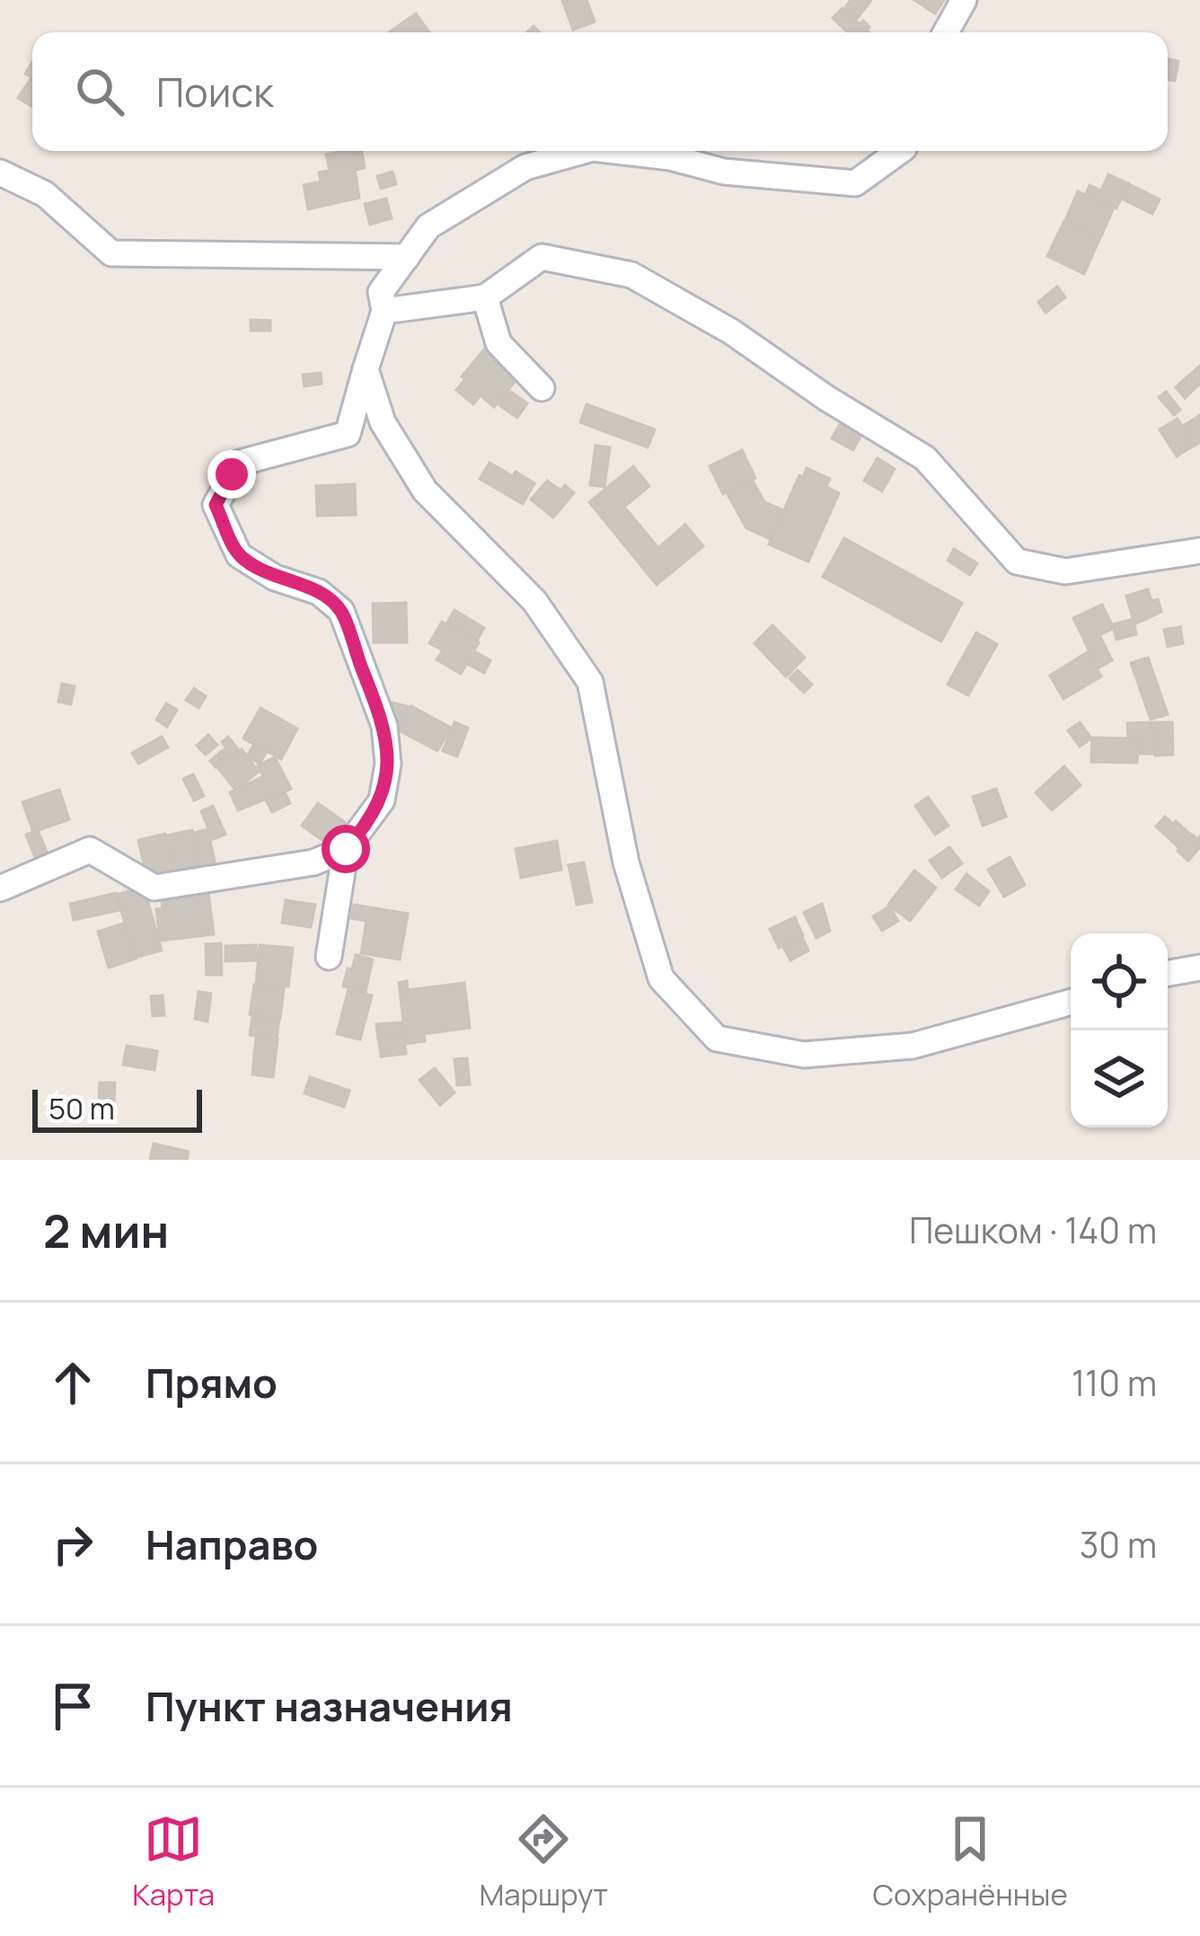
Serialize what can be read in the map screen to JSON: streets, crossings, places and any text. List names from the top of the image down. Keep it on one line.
{"scale_bar":"50 m","page":{"search":"Поиск","scale":"50 m","heading":["2 мин","Пешком · 140 m"],"list":[["Прямо","110 m"],["Направо","30 m"],"Пункт назначения"],"nav":["Карта","Маршрут","Сохранённые"]}}
